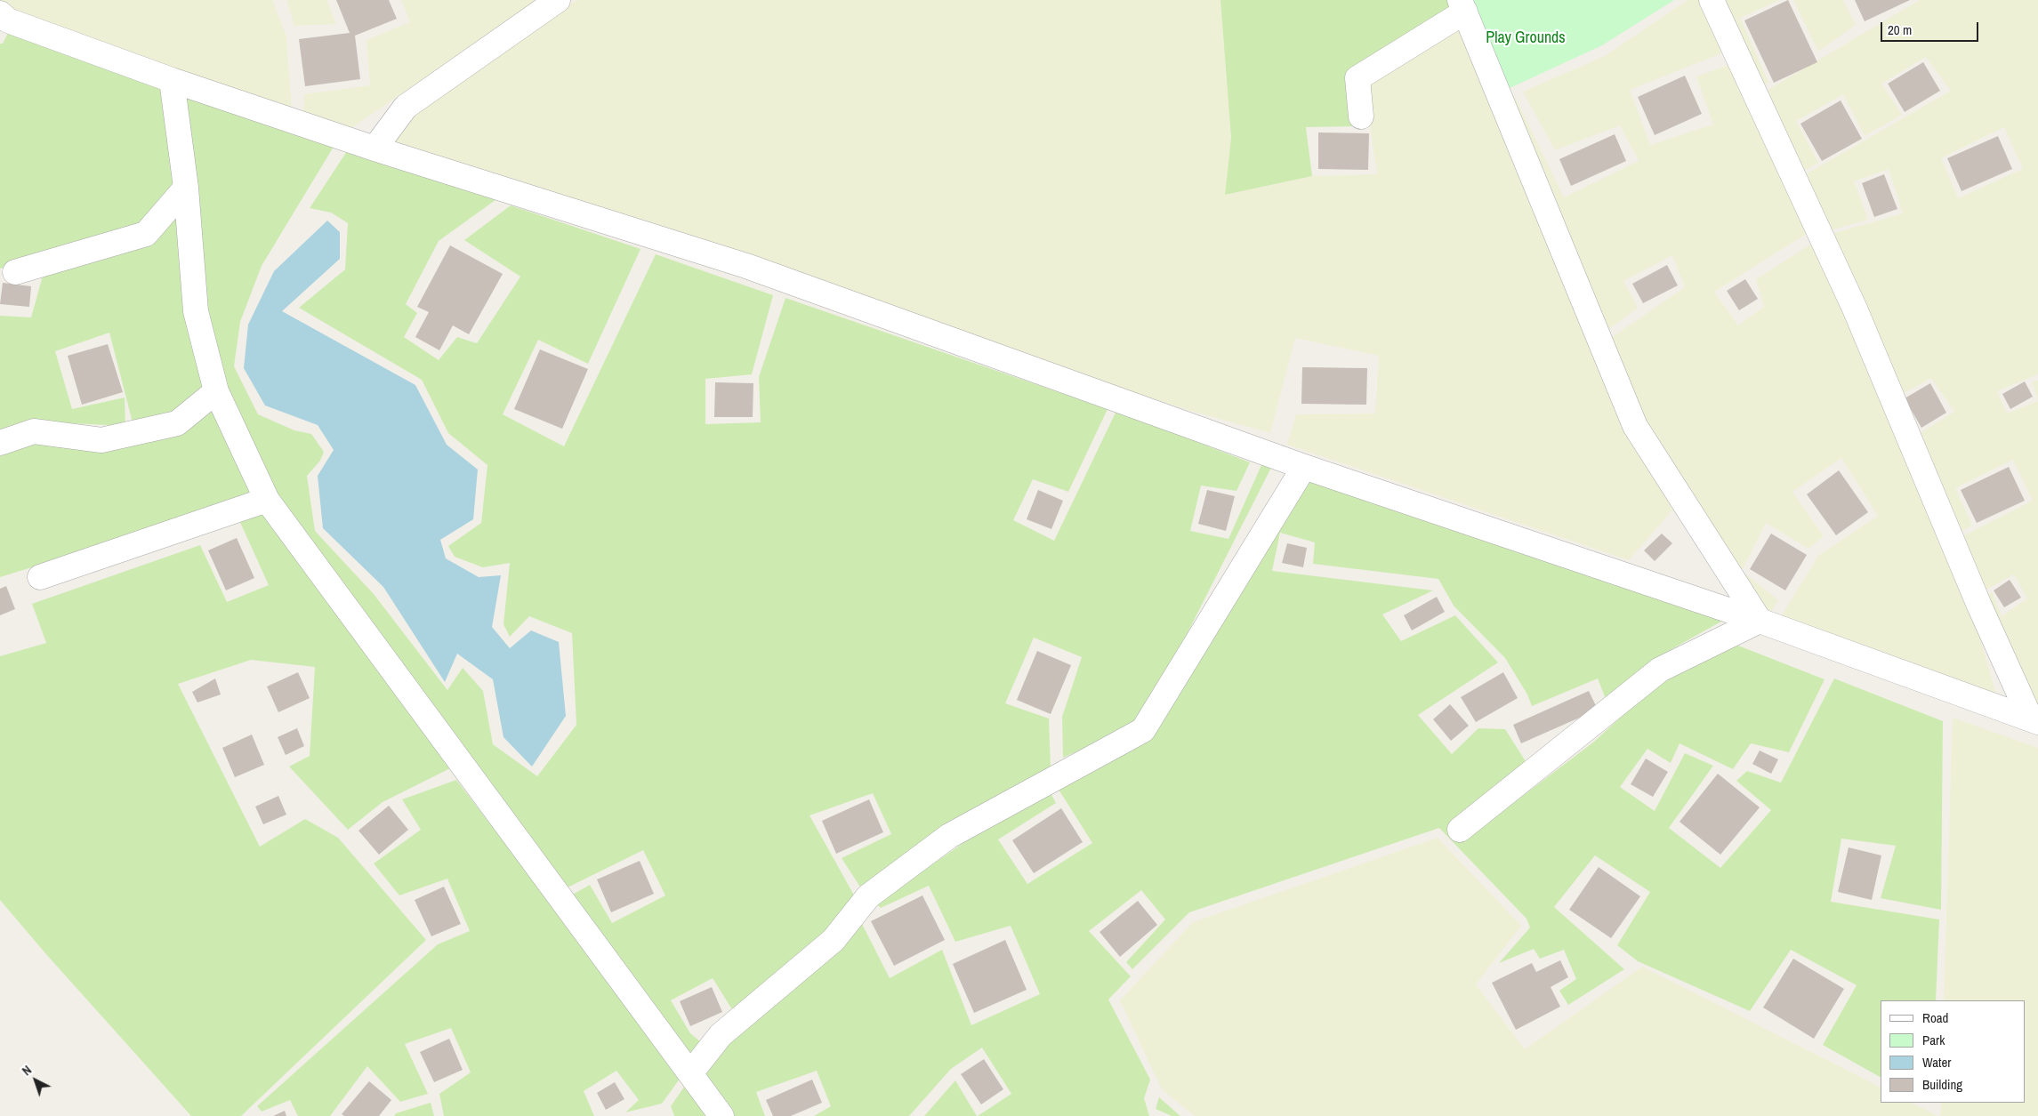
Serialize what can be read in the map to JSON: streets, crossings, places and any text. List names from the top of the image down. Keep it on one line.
{"parks":["Play Grounds"],"legend":["Road","Park","Water","Building"],"scale_bar":"20 m","north":"top left"}
